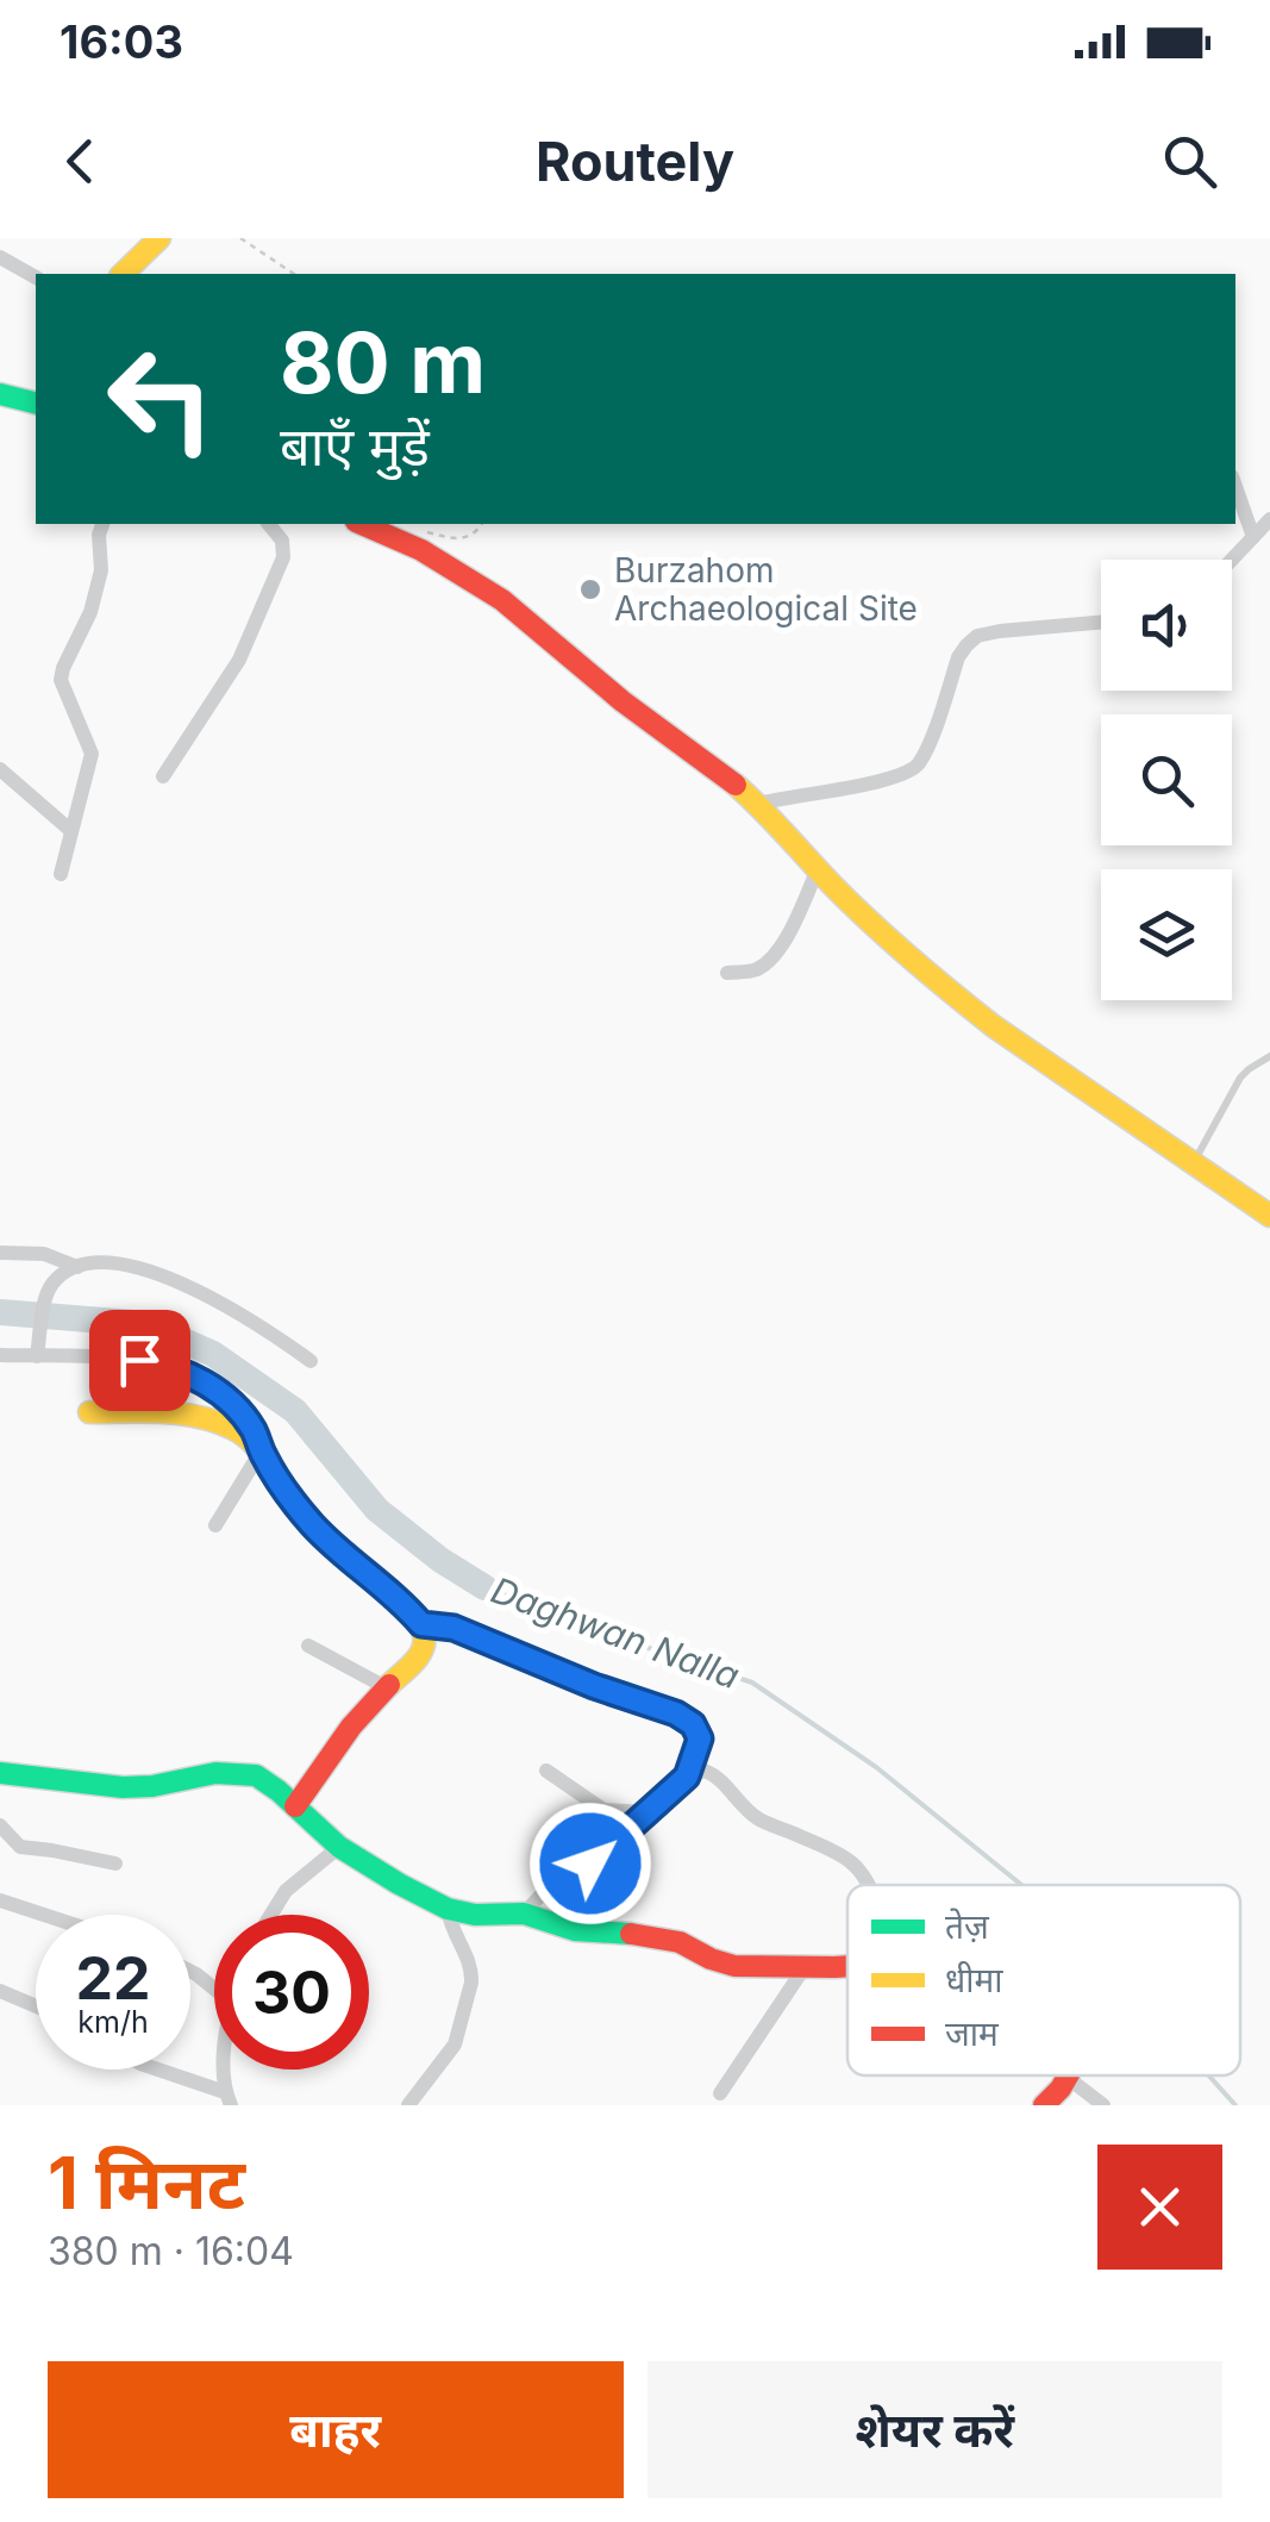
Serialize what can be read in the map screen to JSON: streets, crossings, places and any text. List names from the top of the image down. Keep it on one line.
{"water":["Daghwan Nalla"],"places":["Burzahom Archaeological Site"],"legend":["तेज़","धीमा","जाम"],"page":{"status":"16:03","header":"Routely","turn":["80 m","बाएँ मुड़ें"],"speed":"22 km/h","limit":"30","heading":["1 मिनट","380 m · 16:04"],"buttons":["बाहर","शेयर करें"]}}
